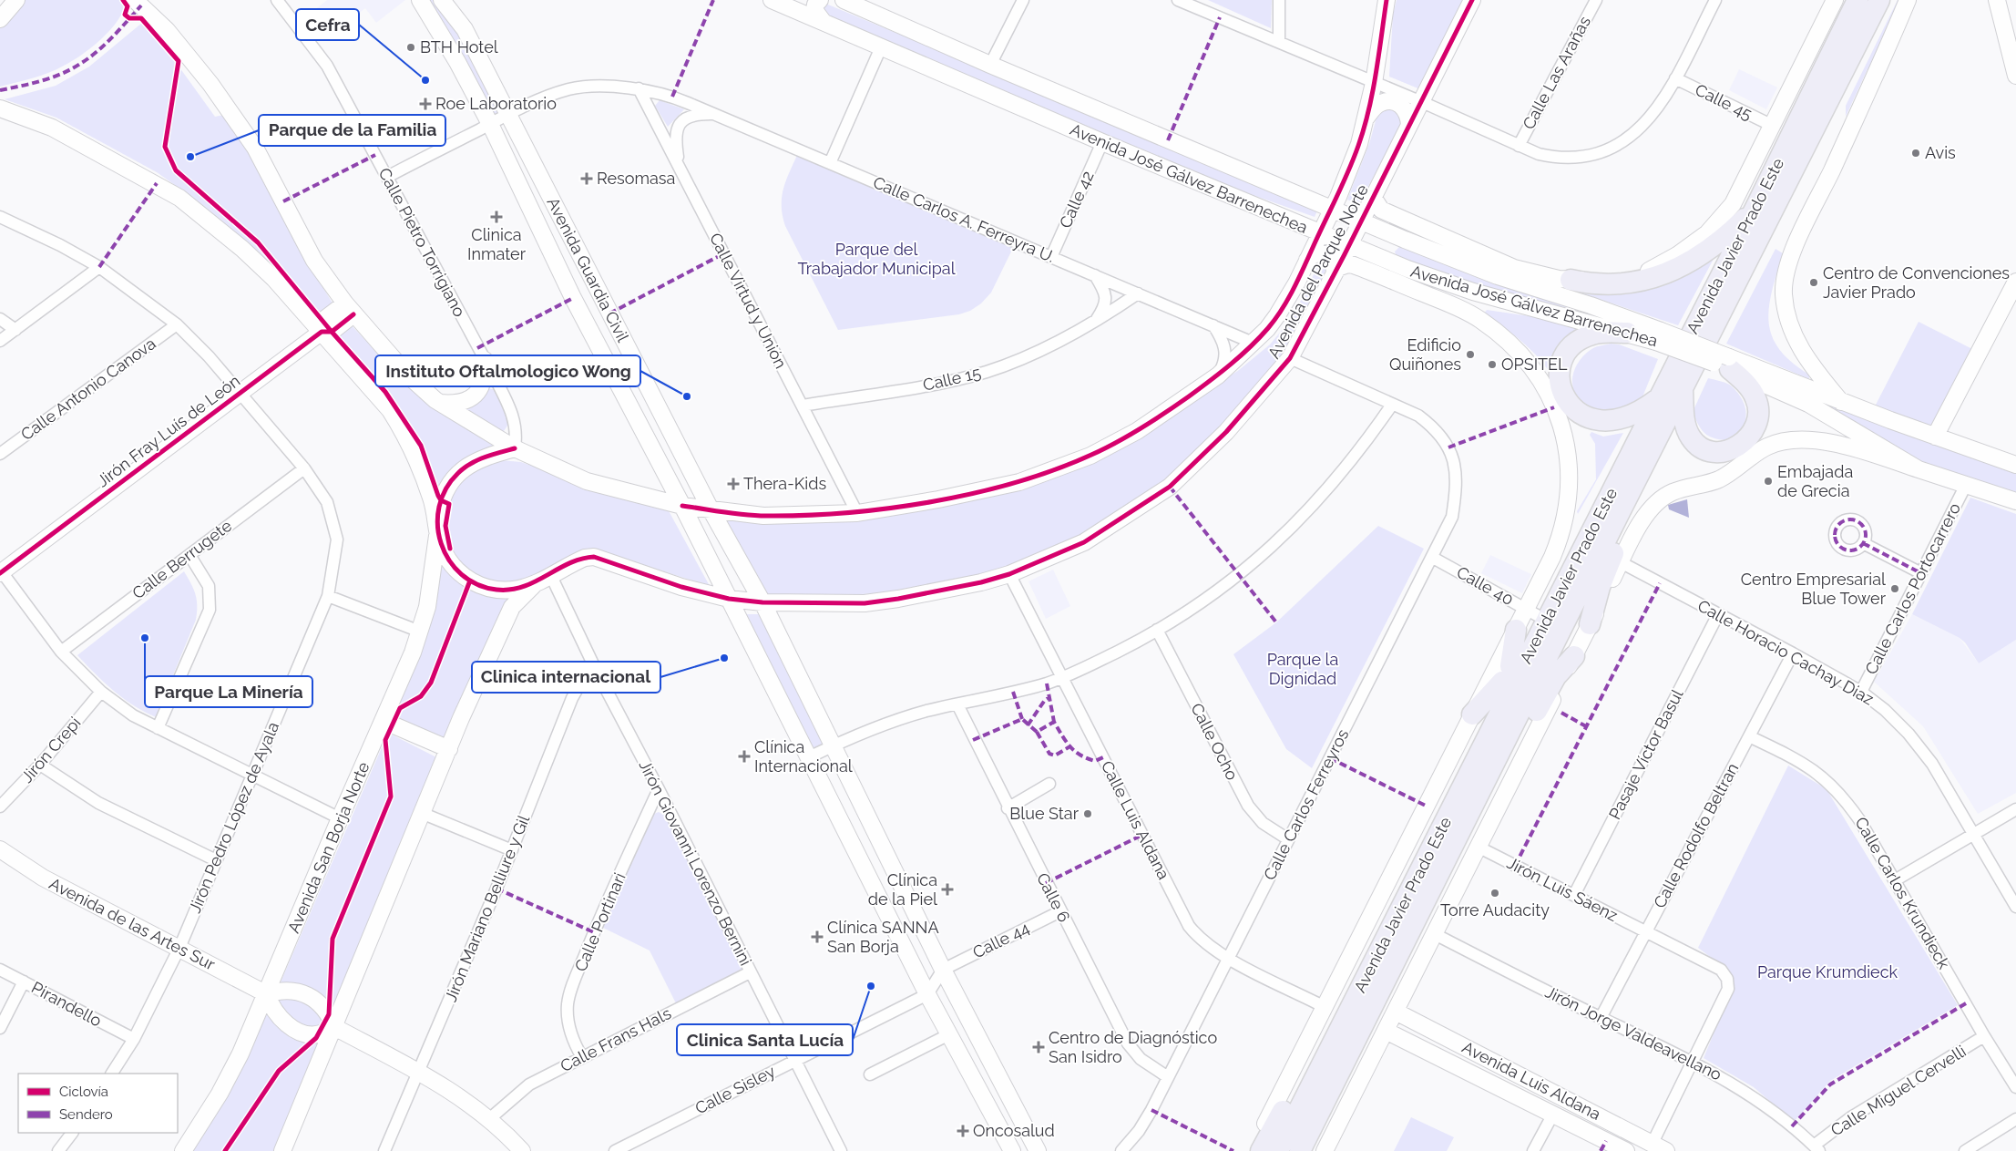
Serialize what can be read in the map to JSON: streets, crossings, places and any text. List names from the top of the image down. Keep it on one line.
{"streets":{"highway":["Avenida Javier Prado Este"],"main road":["Avenida José Gálvez Barrenechea","Avenida Guardia Civil","Avenida del Parque Norte","Jirón Fray Luís de León","Avenida San Borja Norte","Avenida de las Artes Sur","Avenida Luis Aldana"],"street":["Calle Las Arañas","Calle 45","Calle 42","Calle Carlos A. Ferreyra U.","Calle Pietro Torrigiano","Calle Virtud y Unión","Calle 15","Calle Antonio Canova","Calle Berrugete","Calle 40","Calle Carlos Portocarrero","Calle Horacio Cachay Diaz","Calle Ocho","Jirón Crepi","Pasaje Víctor Basul","Calle Carlos Ferreyros","Jirón Pedro López de Ayala","Calle Luis Aldana","Calle Rodolfo Beltran","Jirón Giovanni Lorenzo Bernini","Jirón Luis Sáenz","Calle Carlos Krundieck","Calle 6","Jirón Mariano Belliure y Gil","Calle Portinari","Calle 44","Pirandello","Jirón Jorge Valdeavellano","Calle Frans Hals","Calle Sisley","Calle Miguel Cervelli"]},"crossings":[["Calle 45","Avenida Javier Prado Este"],["Avenida José Gálvez Barrenechea","Calle 42"],["Avenida José Gálvez Barrenechea","Avenida del Parque Norte"],["Avenida José Gálvez Barrenechea","Calle Carlos Portocarrero"],["Calle 42","Calle Carlos A. Ferreyra U."],["Calle Carlos A. Ferreyra U.","Calle Pietro Torrigiano"],["Calle Carlos A. Ferreyra U.","Avenida Guardia Civil"],["Calle Carlos A. Ferreyra U.","Avenida del Parque Norte"],["Calle Carlos A. Ferreyra U.","Calle Virtud y Unión"],["Calle Carlos A. Ferreyra U.","Calle 15"],["Calle Pietro Torrigiano","Avenida del Parque Norte"],["Avenida Javier Prado Este","Avenida del Parque Norte"],["Avenida Javier Prado Este","Calle 40"],["Avenida Javier Prado Este","Calle Luis Aldana"],["Avenida Guardia Civil","Avenida del Parque Norte"],["Avenida Guardia Civil","Calle 44"],["Avenida Guardia Civil","Calle Sisley"],["Avenida del Parque Norte","Calle Virtud y Unión"],["Avenida del Parque Norte","Calle Luis Aldana"],["Avenida del Parque Norte","Avenida San Borja Norte"],["Avenida del Parque Norte","Jirón Giovanni Lorenzo Bernini"],["Calle Virtud y Unión","Calle 15"],["Calle Antonio Canova","Jirón Pedro López de Ayala"],["Jirón Fray Luís de León","Jirón Pedro López de Ayala"],["Jirón Fray Luís de León","Avenida San Borja Norte"],["Calle Berrugete","Jirón Pedro López de Ayala"],["Calle 40","Calle Carlos Ferreyros"],["Calle Carlos Portocarrero","Calle Horacio Cachay Diaz"],["Calle Horacio Cachay Diaz","Pasaje Víctor Basul"],["Calle Horacio Cachay Diaz","Calle Rodolfo Beltran"],["Calle Ocho","Calle Carlos Ferreyros"],["Pasaje Víctor Basul","Jirón Luis Sáenz"],["Calle Carlos Ferreyros","Calle Luis Aldana"],["Calle Carlos Ferreyros","Calle 6"],["Jirón Pedro López de Ayala","Avenida de las Artes Sur"],["Jirón Pedro López de Ayala","Pirandello"],["Calle Rodolfo Beltran","Jirón Luis Sáenz"],["Calle Rodolfo Beltran","Calle Carlos Krundieck"],["Calle Rodolfo Beltran","Jirón Jorge Valdeavellano"],["Avenida San Borja Norte","Avenida de las Artes Sur"],["Jirón Giovanni Lorenzo Bernini","Jirón Mariano Belliure y Gil"],["Jirón Giovanni Lorenzo Bernini","Calle Portinari"],["Jirón Giovanni Lorenzo Bernini","Calle Frans Hals"],["Jirón Giovanni Lorenzo Bernini","Calle Sisley"],["Jirón Luis Sáenz","Jirón Jorge Valdeavellano"],["Jirón Luis Sáenz","Avenida Luis Aldana"],["Calle Carlos Krundieck","Calle Miguel Cervelli"],["Calle 6","Calle 44"],["Calle Portinari","Calle Frans Hals"],["Jirón Jorge Valdeavellano","Calle Miguel Cervelli"]],"parks":["Parque del Trabajador Municipal","Parque la Dignidad","Parque Krumdieck"],"places":{"other":["BTH Hotel","Cefra","Avis","Parque de la Familia","Centro de Convenciones Javier Prado","Edificio Quiñones","OPSITEL","Instituto Oftalmologico Wong","Embajada de Grecia","Centro Empresarial Blue Tower","Parque La Minería","Clinica internacional","Blue Star","Torre Audacity","Clinica Santa Lucía"],"health":["Roe Laboratorio","Resomasa","Clinica Inmater","Thera-Kids","Clínica Internacional","Clínica de la Piel","Clínica SANNA San Borja","Centro de Diagnóstico San Isidro","Oncosalud"]},"legend":["Ciclovía","Sendero"]}
